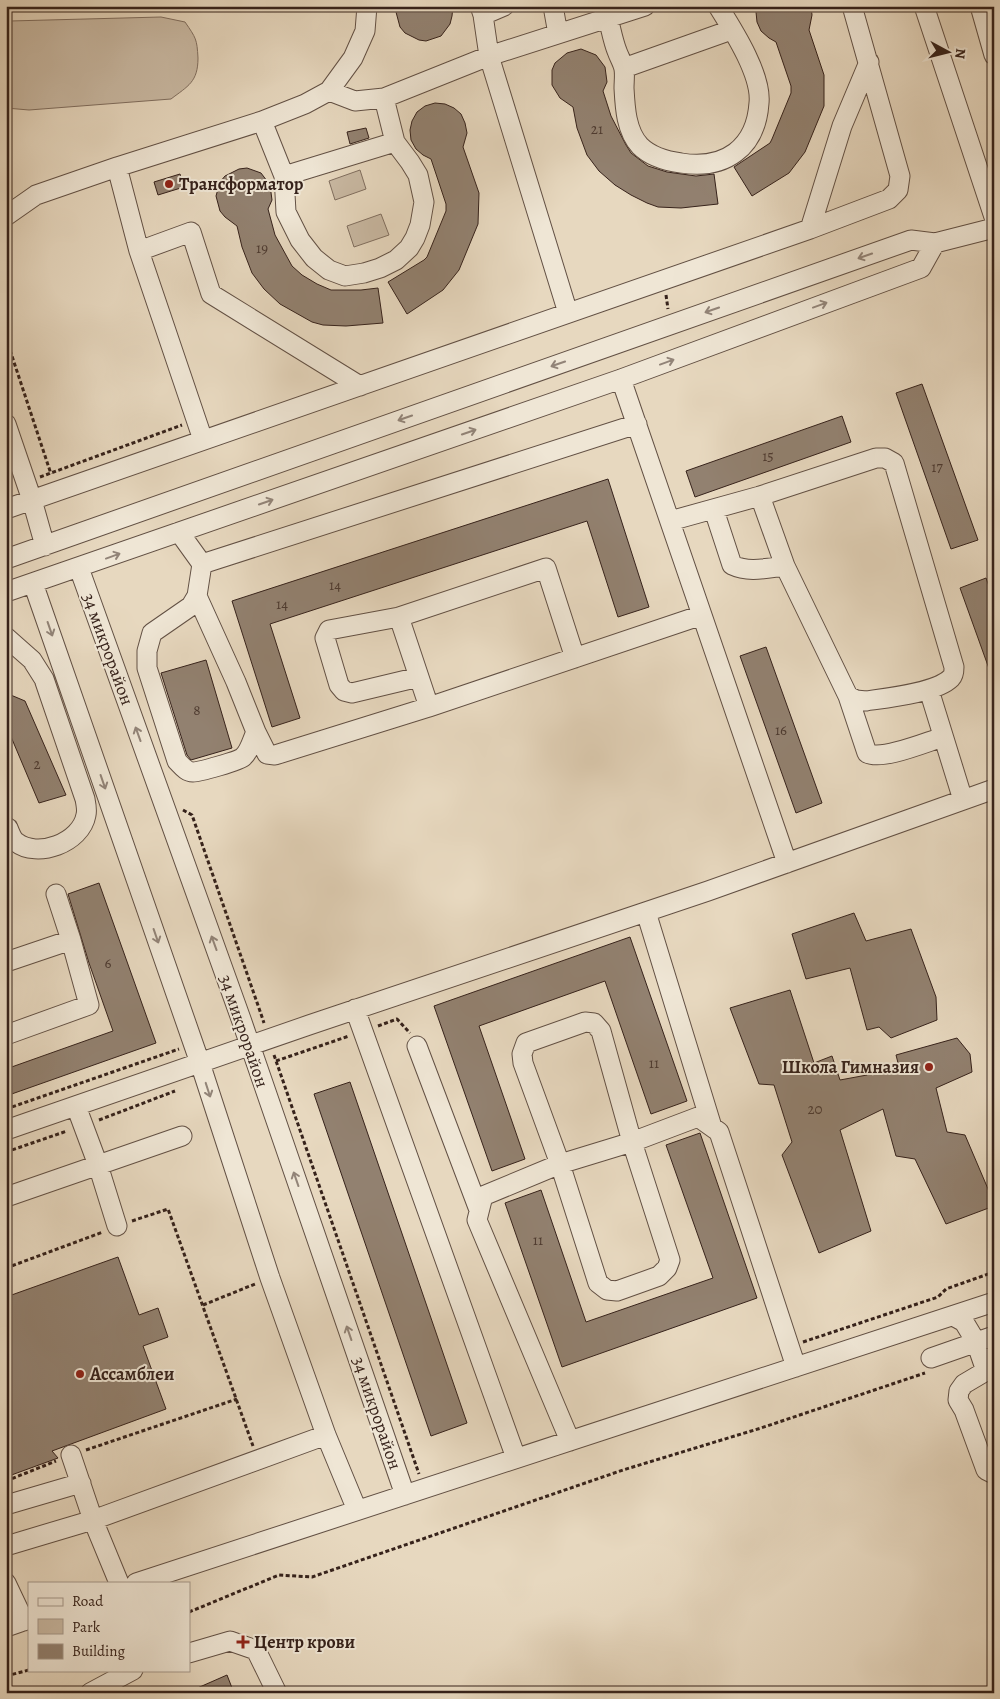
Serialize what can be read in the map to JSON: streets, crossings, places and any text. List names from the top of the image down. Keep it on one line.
{"streets":{"street":["34 микрорайон"]},"places":{"other":["Трансформатор","Школа Гимназия","Ассамблеи"],"health":["Центр крови"]},"house_numbers":["21","19","15","17","14","14","8","16","2","6","11","20","11"],"legend":["Road","Park","Building"],"north":"right"}
